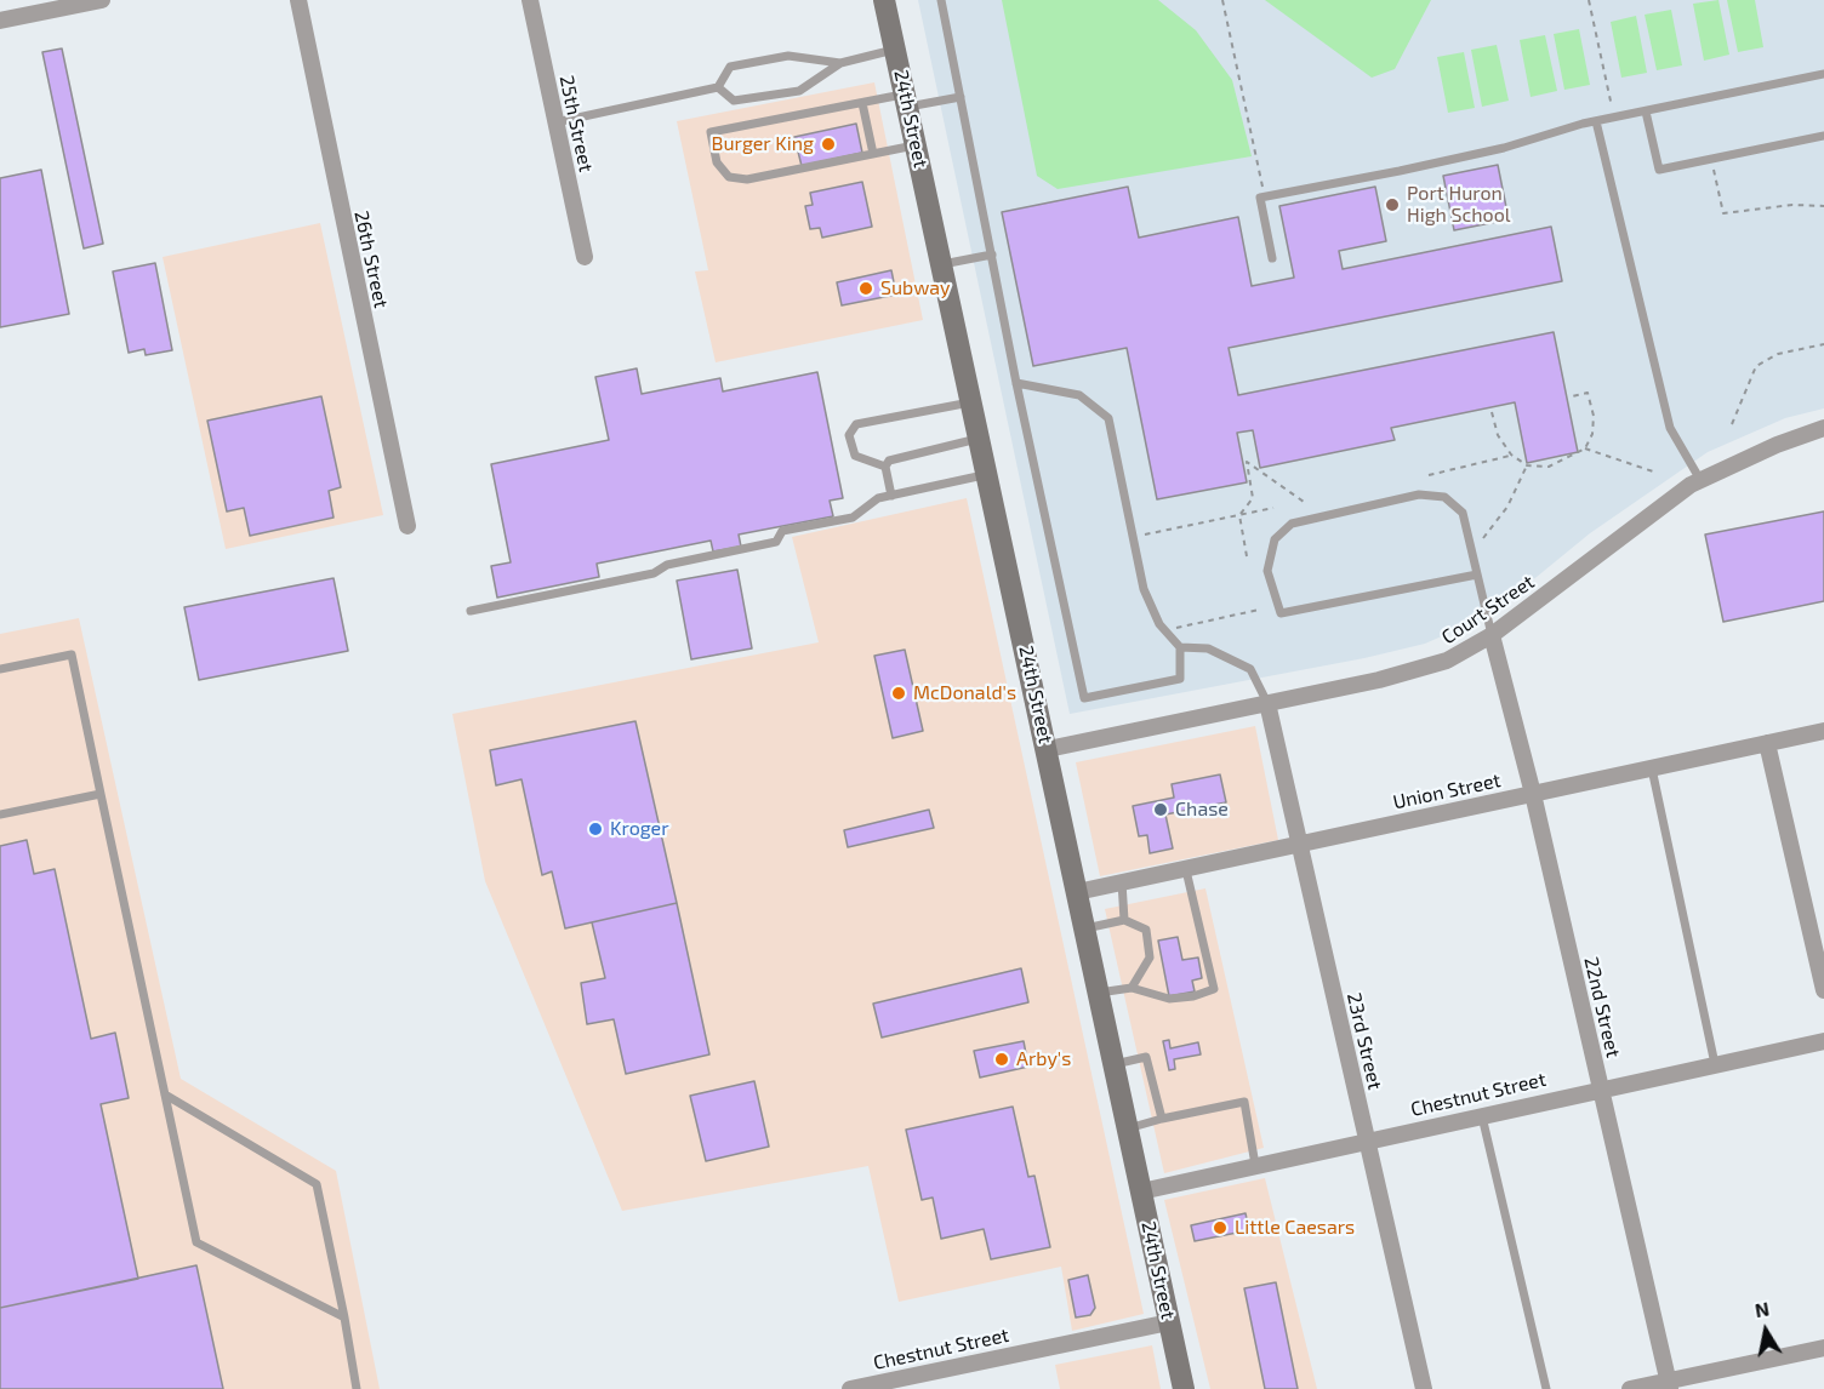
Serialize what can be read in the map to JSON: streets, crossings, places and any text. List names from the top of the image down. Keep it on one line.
{"streets":{"street":["24th Street","25th Street","26th Street","Court Street","Union Street","22nd Street","23rd Street","Chestnut Street"]},"crossings":[["24th Street","Court Street"],["24th Street","Union Street"],["24th Street","Chestnut Street"],["Court Street","22nd Street"],["Court Street","23rd Street"],["Union Street","22nd Street"],["Union Street","23rd Street"],["22nd Street","Chestnut Street"],["23rd Street","Chestnut Street"]],"places":["Burger King","Port Huron High School","Subway","McDonald's","Chase","Kroger","Arby's","Little Caesars"],"north":"top"}
